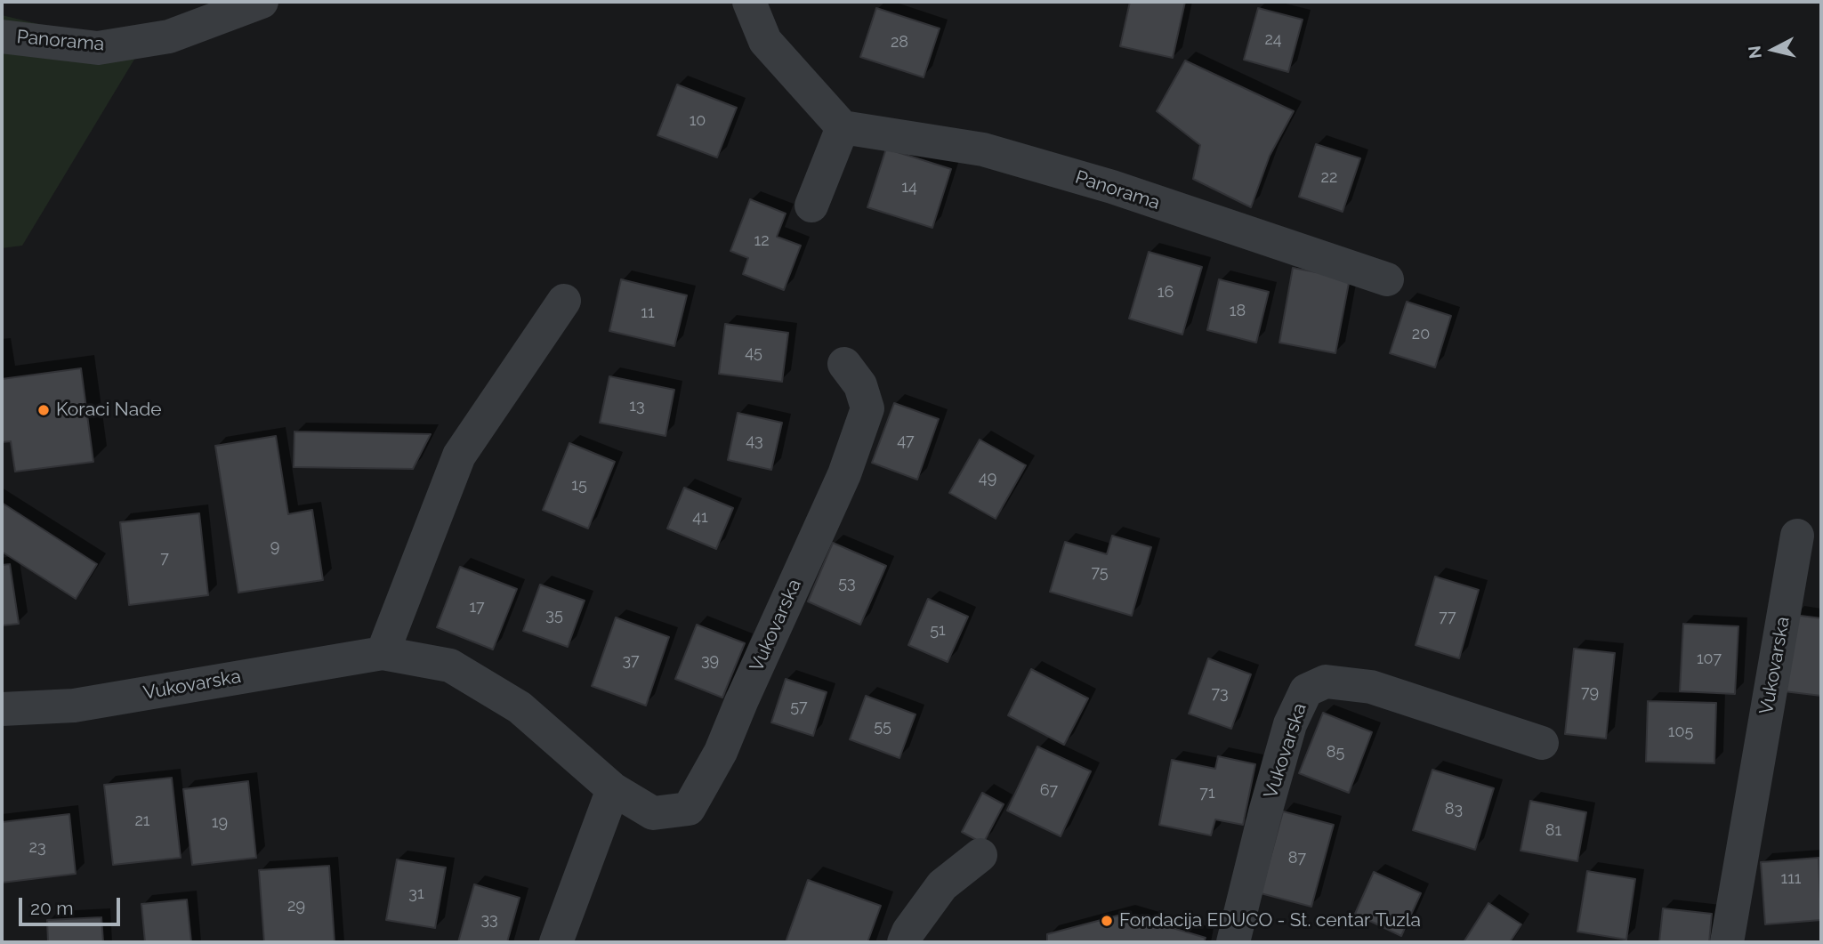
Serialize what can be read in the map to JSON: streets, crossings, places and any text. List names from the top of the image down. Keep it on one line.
{"streets":{"street":["Panorama","Vukovarska"]},"places":["Koraci Nade","Fondacija EDUCO - St. centar Tuzla"],"house_numbers":["24","28","10","22","14","12","16","18","11","20","45","13","43","47","49","15","41","9","7","75","53","17","35","77","51","107","37","39","79","73","57","55","105","85","67","71","83","21","19","81","23","87","111","31","29","33"],"scale_bar":"20 m","north":"left"}
